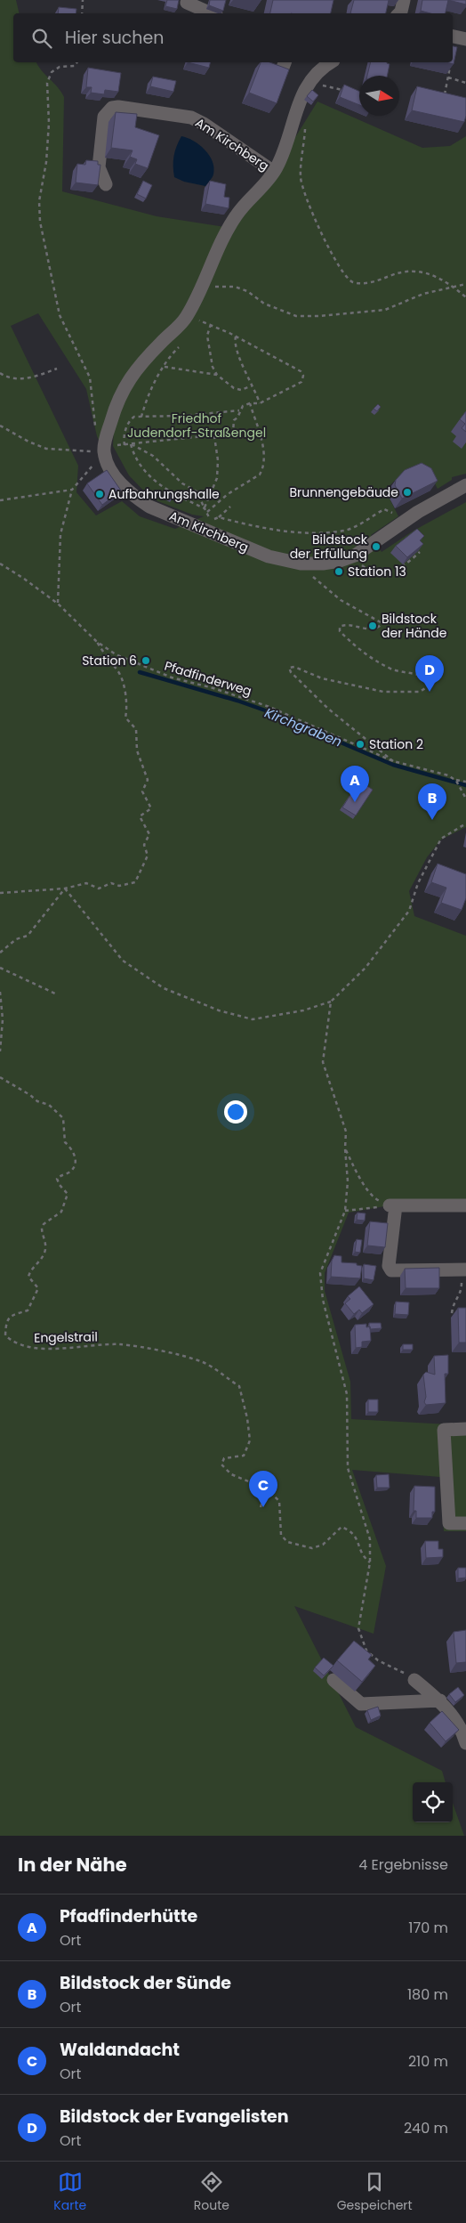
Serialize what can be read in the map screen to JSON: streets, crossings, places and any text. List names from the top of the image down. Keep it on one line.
{"streets":{"street":["Am Kirchberg"],"path":["Pfadfinderweg","Engelstrail"]},"water":["Kirchgraben"],"parks":["Friedhof Judendorf-Straßengel"],"places":["Brunnengebäude","Aufbahrungshalle","Bildstock der Erfüllung","Station 13","Bildstock der Hände","Station 6","Station 2"],"north":"right","page":{"search":"Hier suchen","pins":["D","A","B","C"],"heading":["In der Nähe","4 Ergebnisse"],"list":[{"mark":"A","name":"Pfadfinderhütte","note":"Ort","value":"170 m"},{"mark":"B","name":"Bildstock der Sünde","note":"Ort","value":"180 m"},{"mark":"C","name":"Waldandacht","note":"Ort","value":"210 m"},{"mark":"D","name":"Bildstock der Evangelisten","note":"Ort","value":"240 m"}],"nav":["Karte","Route","Gespeichert"]}}
